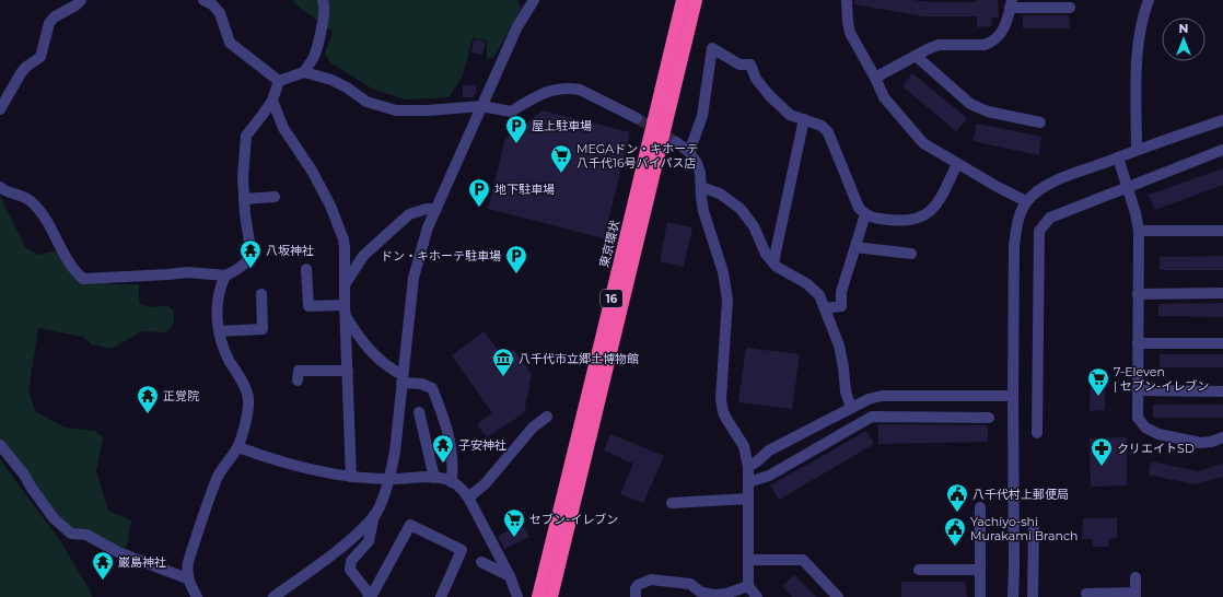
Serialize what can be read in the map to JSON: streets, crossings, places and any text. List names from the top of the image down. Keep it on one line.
{"streets":{"highway":["東京環状","16"]},"places":{"parking":["屋上駐車場","地下駐車場","ドン・キホーテ駐車場"],"supermarket":["MEGAドン・キホーテ 八千代16号バイパス店","7-Eleven | セブン-イレブン","セブン-イレブン"],"temple":["八坂神社","正覚院","子安神社","巌島神社"],"museum":["八千代市立郷土博物館"],"pharmacy":["クリエイトSD"],"public building":["八千代村上郵便局","Yachiyo-shi Murakami Branch"]},"north":"top"}
